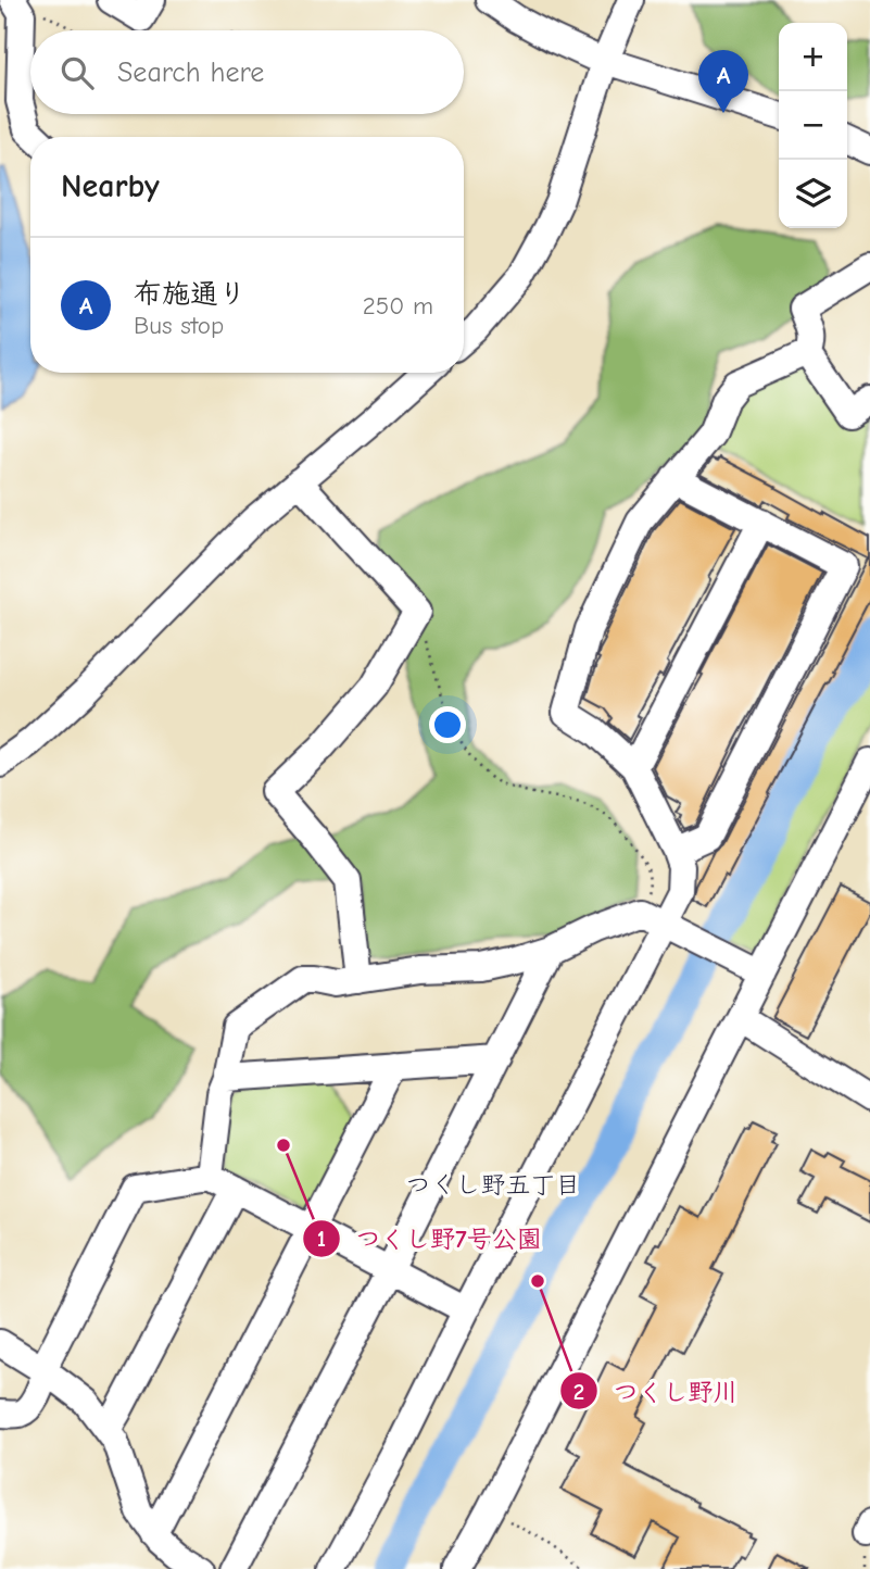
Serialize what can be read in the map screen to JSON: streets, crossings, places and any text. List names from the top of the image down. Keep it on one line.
{"districts":["つくし野五丁目"],"places":["つくし野7号公園","つくし野川"],"page":{"map_buttons":["+","−"],"search":"Search here","pins":"A","heading":"Nearby","list":[{"mark":"A","name":"布施通り","note":"Bus stop","value":"250 m"}]}}
